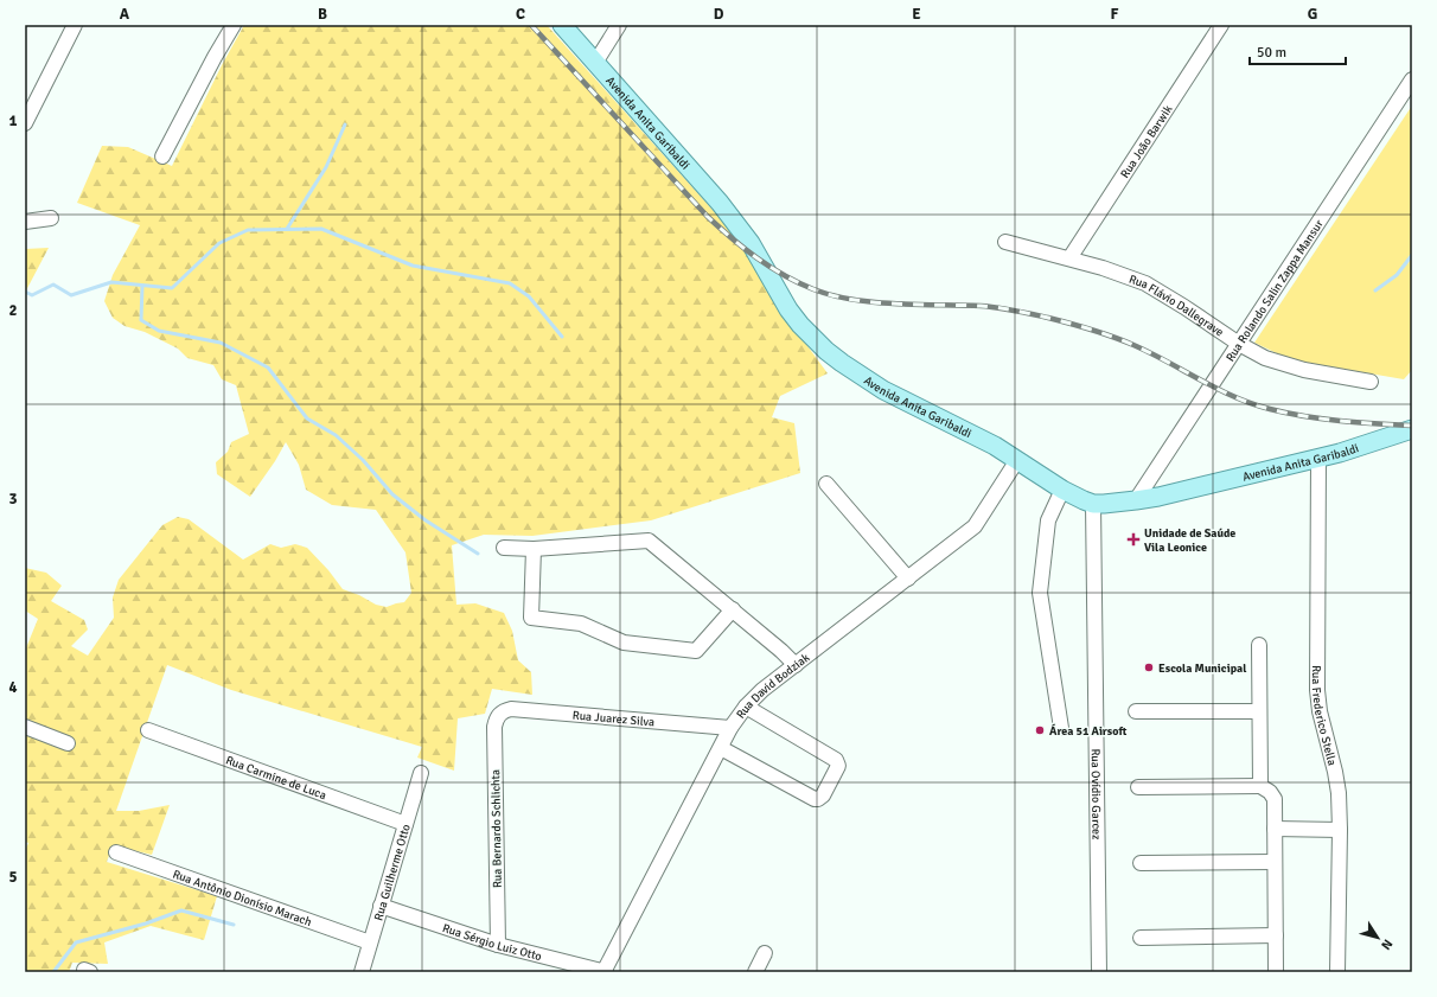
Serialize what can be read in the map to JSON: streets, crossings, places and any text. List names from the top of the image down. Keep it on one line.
{"streets":{"main road":["Avenida Anita Garibaldi"],"street":["Rua João Barwik","Rua Rolando Salin Zappa Mansur","Rua Flávio Dallegrave","Rua David Bodziak","Rua Frederico Stella","Rua Juarez Silva","Rua Carmine de Luca","Rua Ovídio Garcez","Rua Bernardo Schlichta","Rua Guilherme Otto","Rua Antônio Dionísio Marach","Rua Sérgio Luiz Otto"]},"crossings":[["Avenida Anita Garibaldi","Rua Rolando Salin Zappa Mansur"],["Avenida Anita Garibaldi","Rua David Bodziak"],["Avenida Anita Garibaldi","Rua Frederico Stella"],["Avenida Anita Garibaldi","Rua Ovídio Garcez"],["Rua João Barwik","Rua Flávio Dallegrave"],["Rua Rolando Salin Zappa Mansur","Rua Flávio Dallegrave"],["Rua David Bodziak","Rua Juarez Silva"],["Rua David Bodziak","Rua Sérgio Luiz Otto"],["Rua Juarez Silva","Rua Bernardo Schlichta"],["Rua Carmine de Luca","Rua Guilherme Otto"],["Rua Bernardo Schlichta","Rua Sérgio Luiz Otto"],["Rua Guilherme Otto","Rua Antônio Dionísio Marach"],["Rua Guilherme Otto","Rua Sérgio Luiz Otto"]],"places":{"health":["Unidade de Saúde Vila Leonice"],"other":["Escola Municipal","Área 51 Airsoft"]},"scale_bar":"50 m","north":"bottom right","grid":{"columns":["A","B","C","D","E","F","G"],"rows":["1","2","3","4","5"]}}
